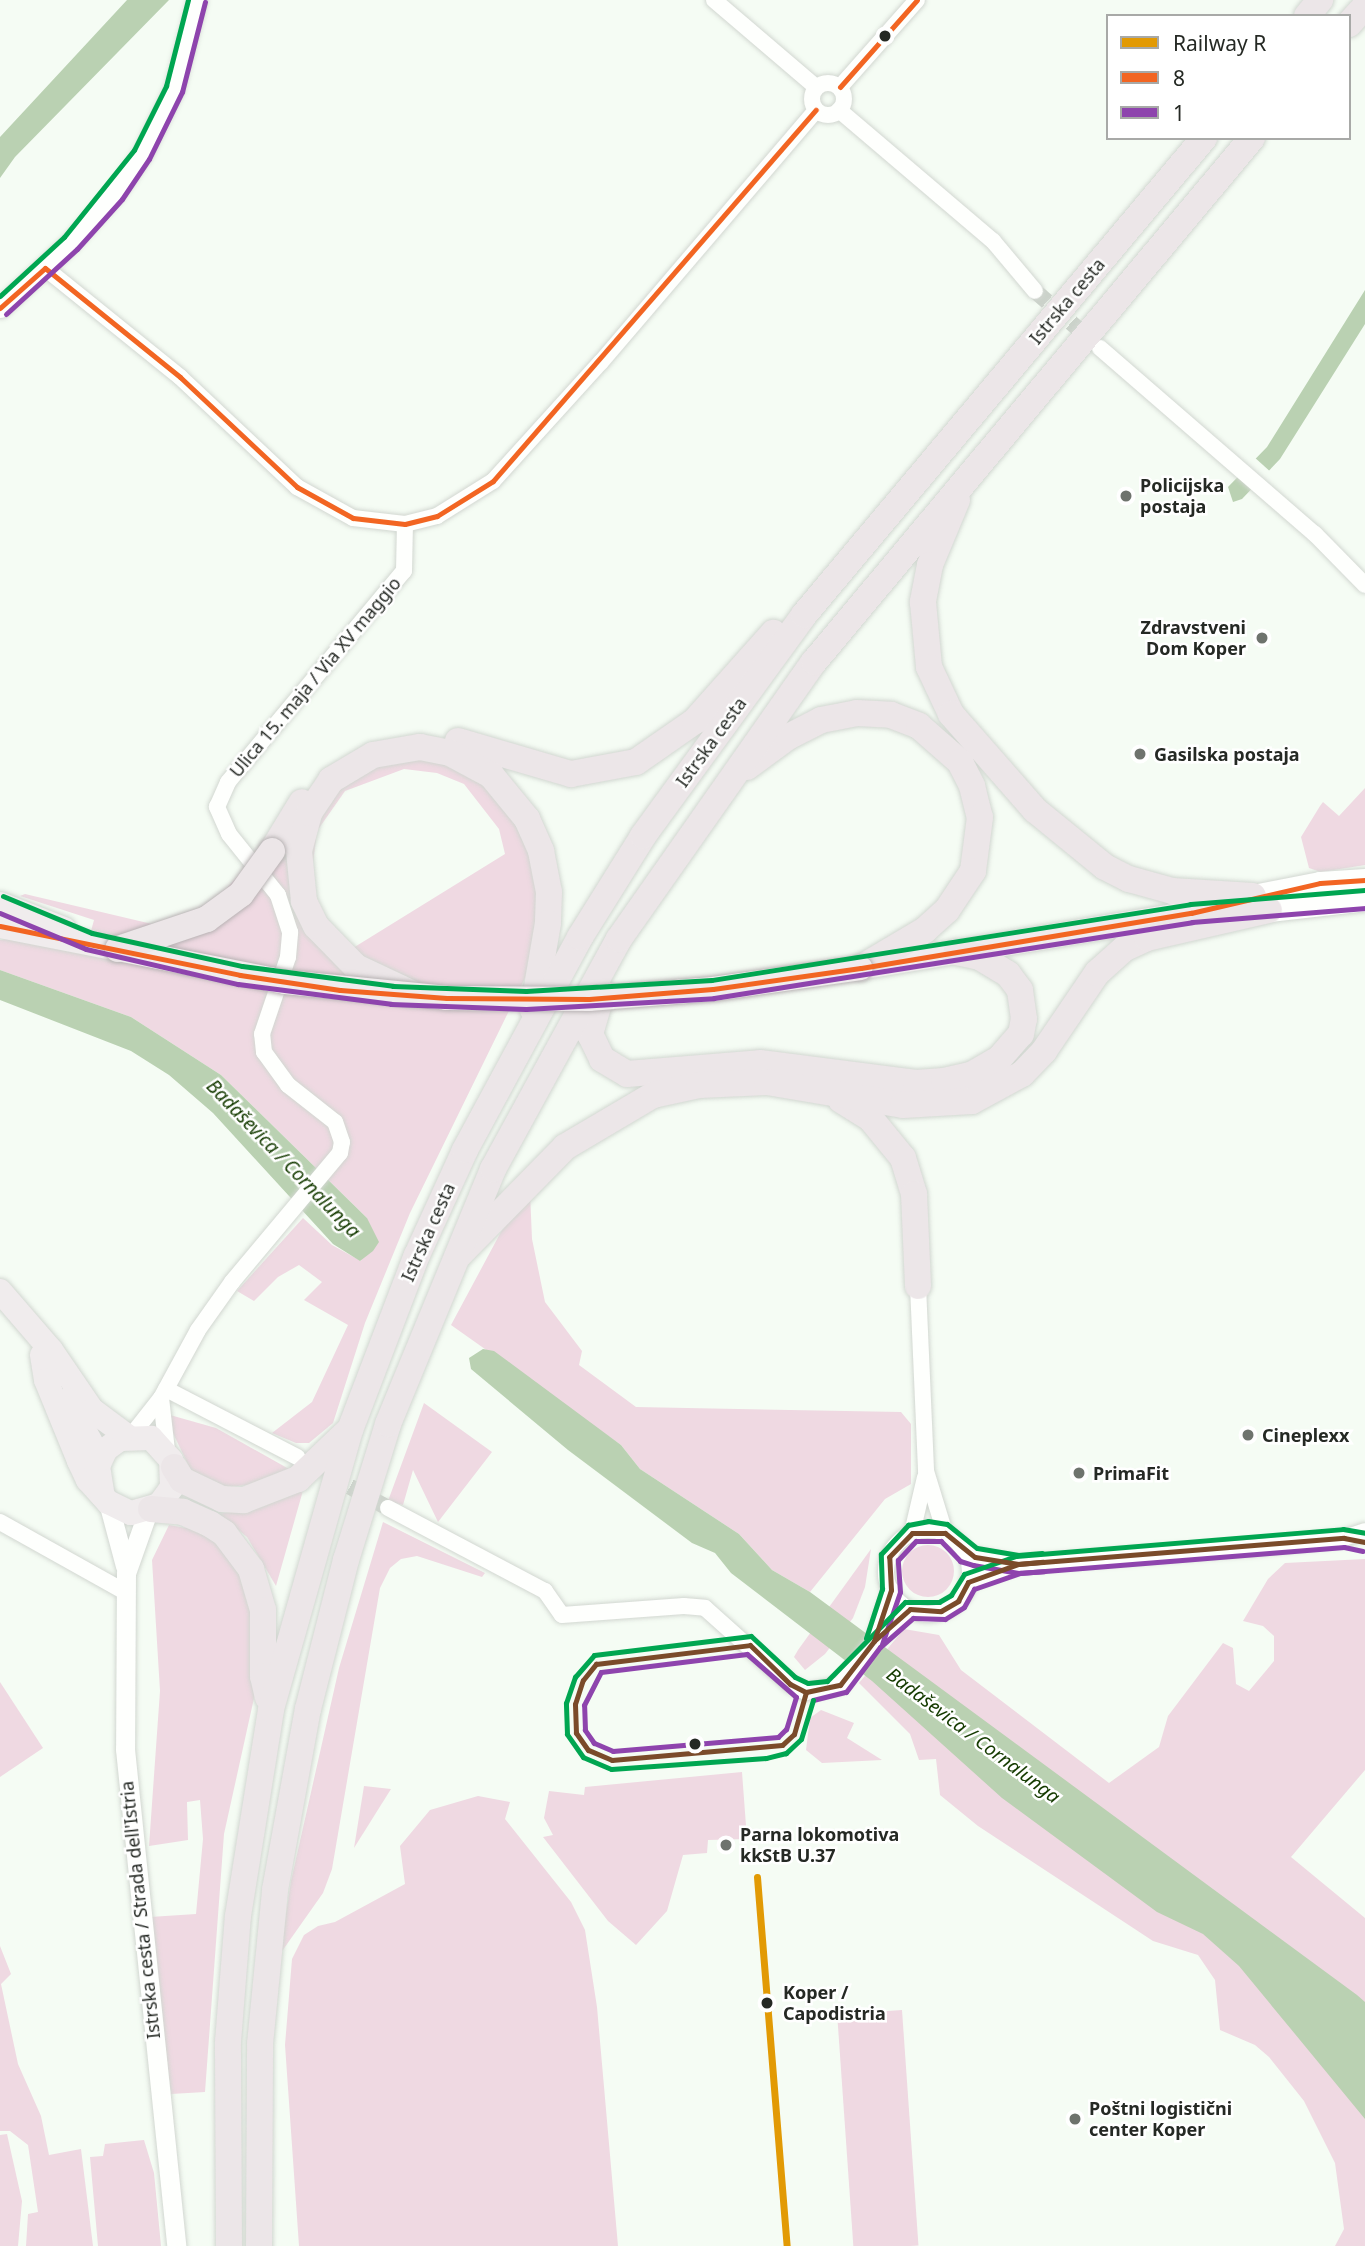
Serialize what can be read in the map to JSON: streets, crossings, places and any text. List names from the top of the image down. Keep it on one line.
{"streets":{"highway":["Istrska cesta"],"street":["Ulica 15. maja / Via XV maggio","Istrska cesta / Strada dell'Istria"]},"water":["Badaševica / Cornalunga"],"places":["Policijska postaja","Zdravstveni Dom Koper","Gasilska postaja","Cineplexx","PrimaFit","Parna lokomotiva kkStB U.37","Koper / Capodistria","Poštni logistični center Koper"],"lines":["transit line 8","transit line 1","rail line R"],"legend":["Railway R","8","1"]}
